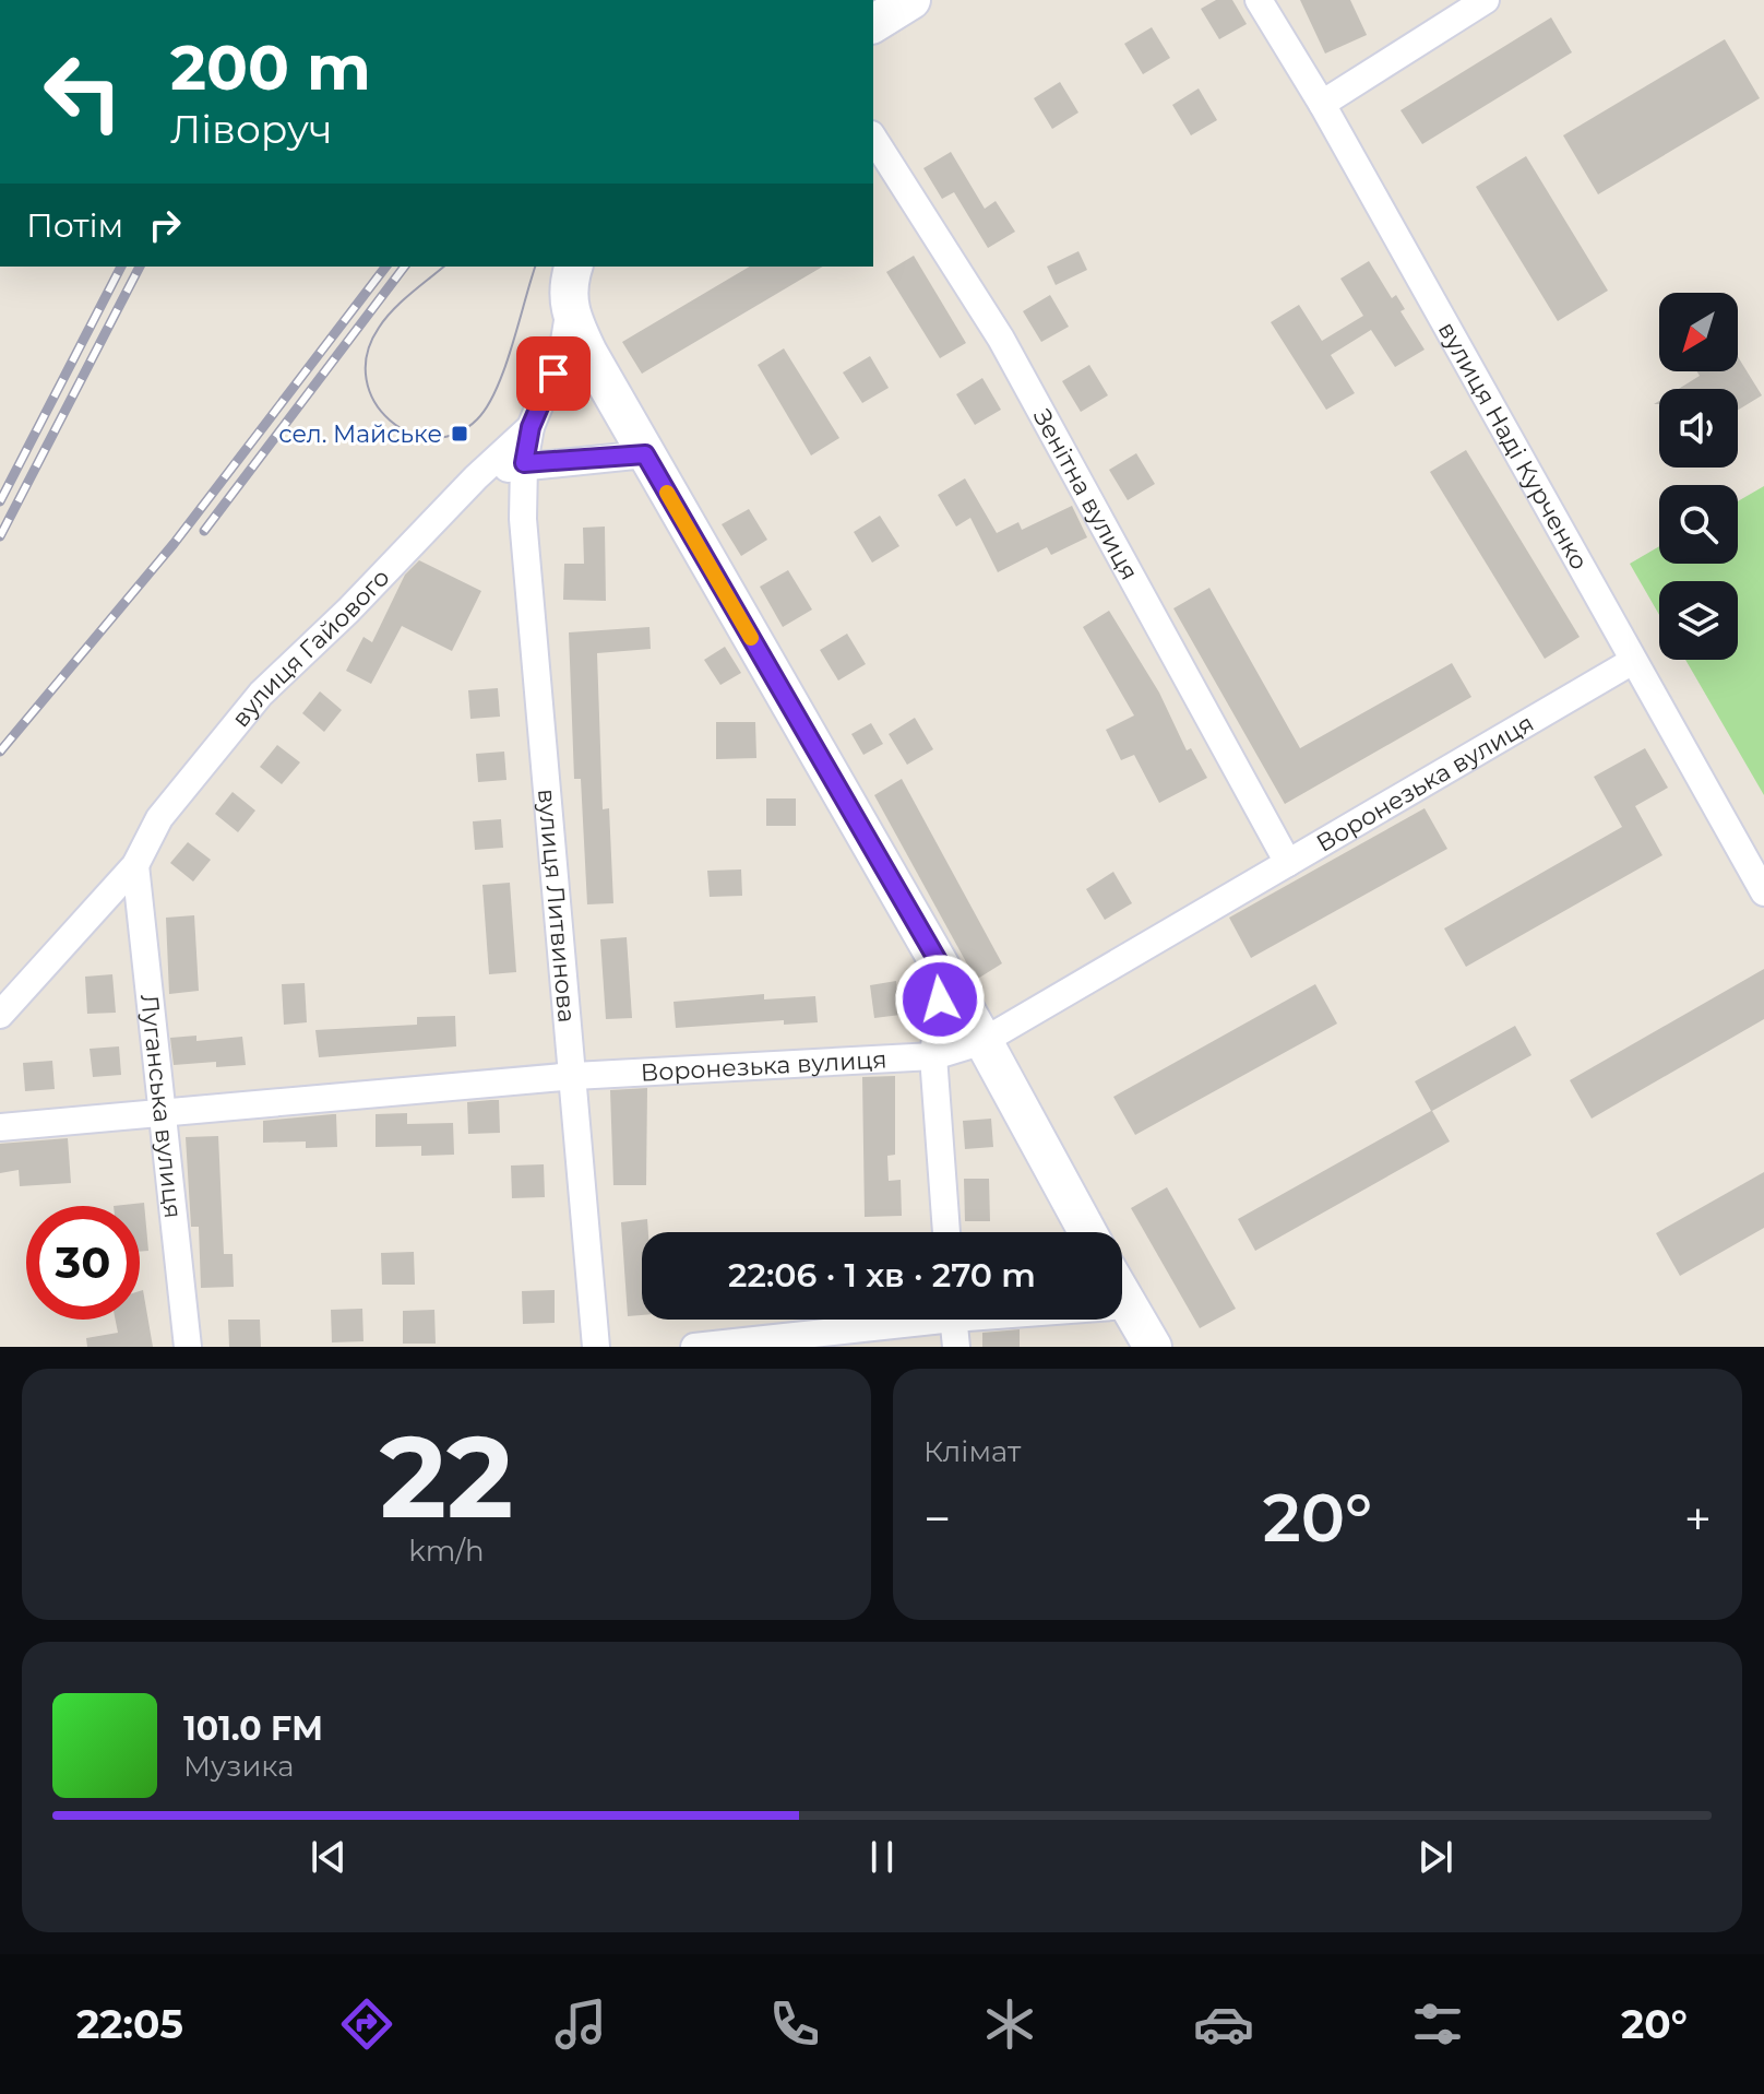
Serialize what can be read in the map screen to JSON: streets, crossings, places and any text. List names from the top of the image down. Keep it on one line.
{"streets":{"street":["вулиця Наді Курченко","Зенітна вулиця","вулиця Гайового","Воронезька вулиця","вулиця Литвинова","Луганська вулиця"]},"crossings":[["вулиця Наді Курченко","Воронезька вулиця"],["Зенітна вулиця","Воронезька вулиця"],["вулиця Гайового","вулиця Литвинова"],["вулиця Гайового","Луганська вулиця"],["Воронезька вулиця","вулиця Литвинова"],["Воронезька вулиця","Луганська вулиця"]],"places":{"transit":["сел. Майське"]},"north":"bottom left","page":{"turn":["200 m","Ліворуч"],"then":"Потім","limit":"30","trip":"22:06 · 1 хв · 270 m","tile":[["22","km/h"],"Клімат"],"heat":["−","20°","+"],"song":["101.0 FM","Музика"],"tabs":["22:05","20°"]}}
